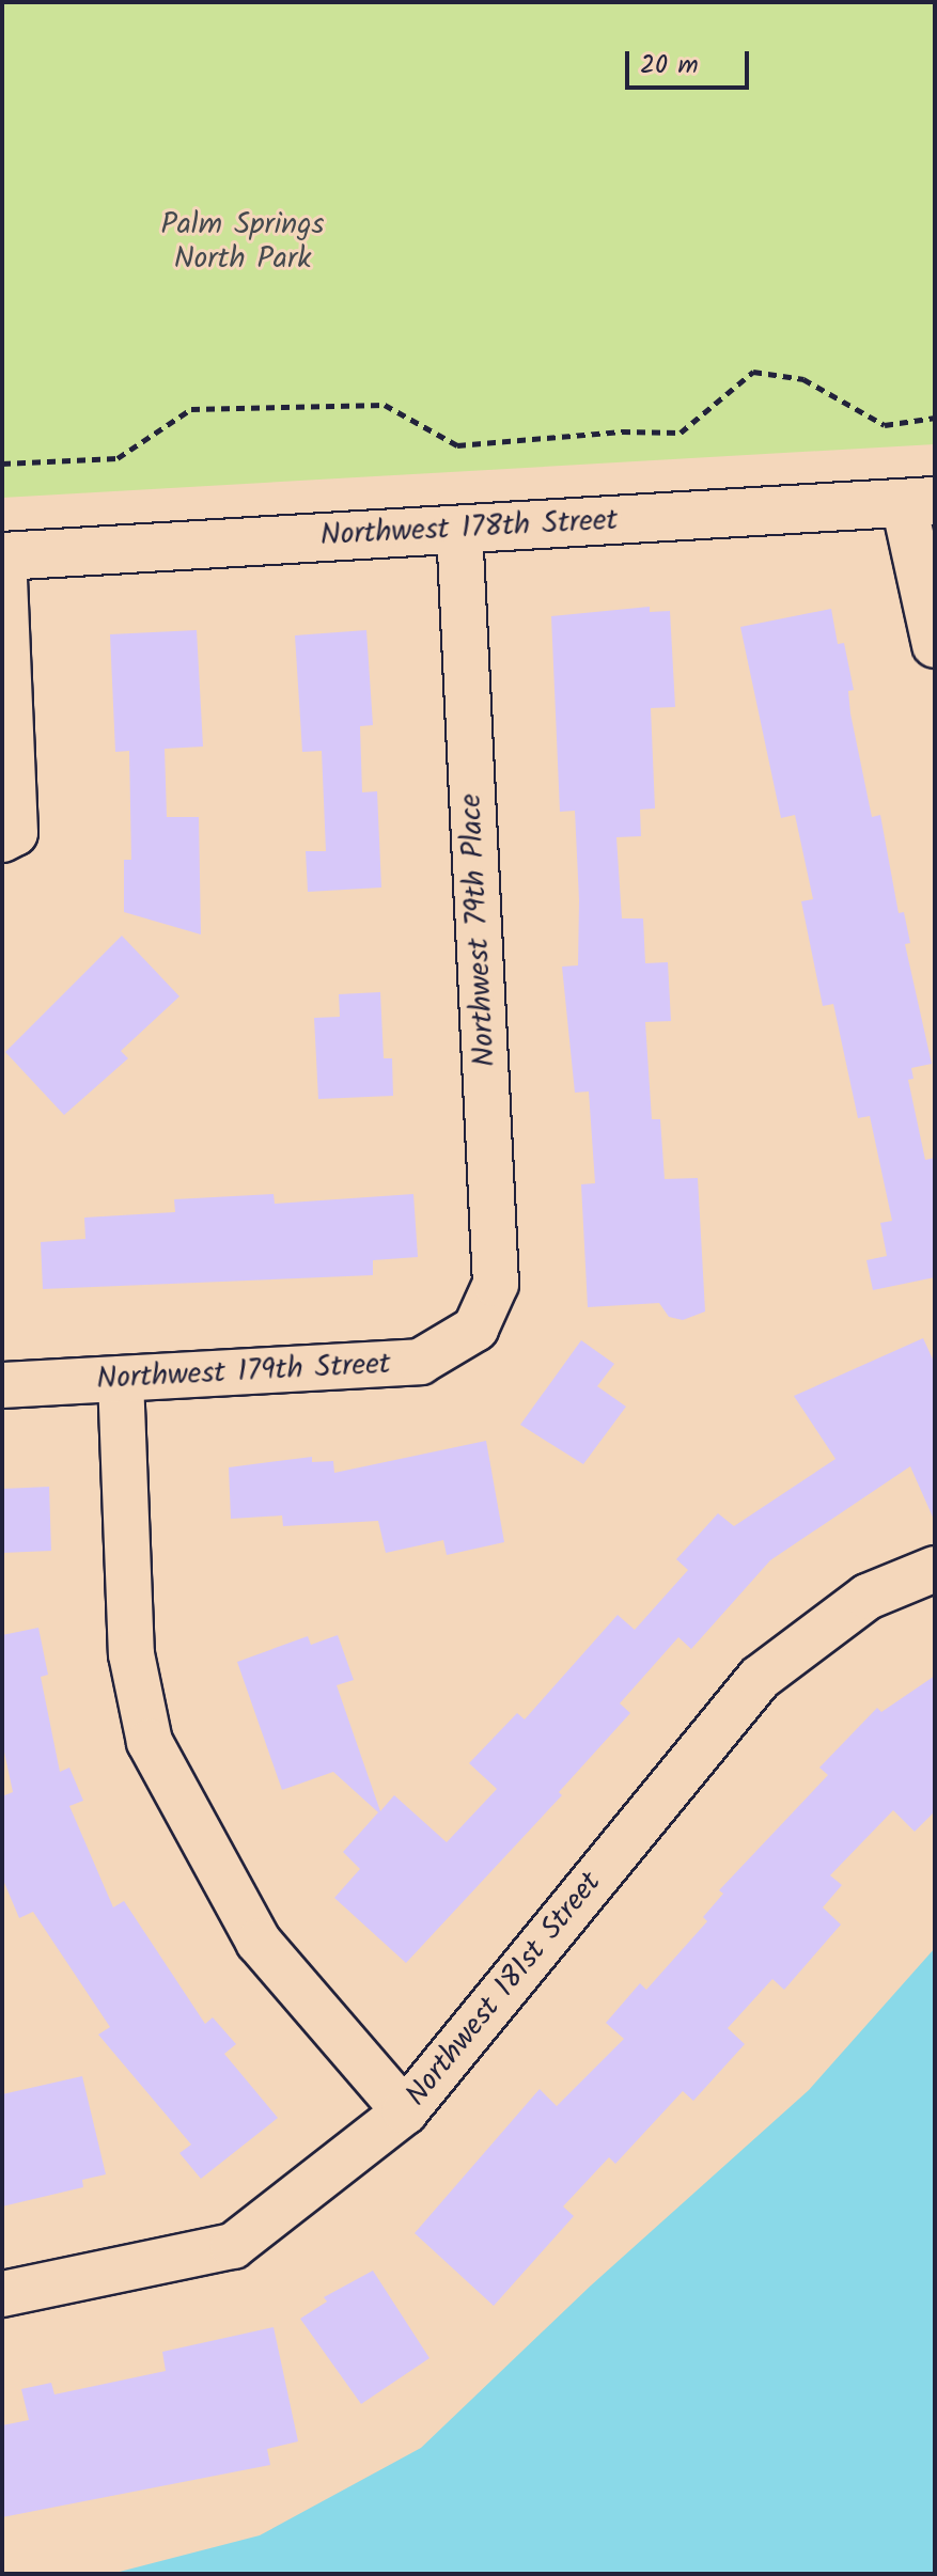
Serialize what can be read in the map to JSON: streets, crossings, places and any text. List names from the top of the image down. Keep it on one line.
{"streets":{"street":["Northwest 178th Street","Northwest 79th Place","Northwest 179th Street","Northwest 181st Street"]},"crossings":[["Northwest 178th Street","Northwest 79th Place"],["Northwest 79th Place","Northwest 179th Street"]],"parks":["Palm Springs North Park"],"scale_bar":"20 m"}
